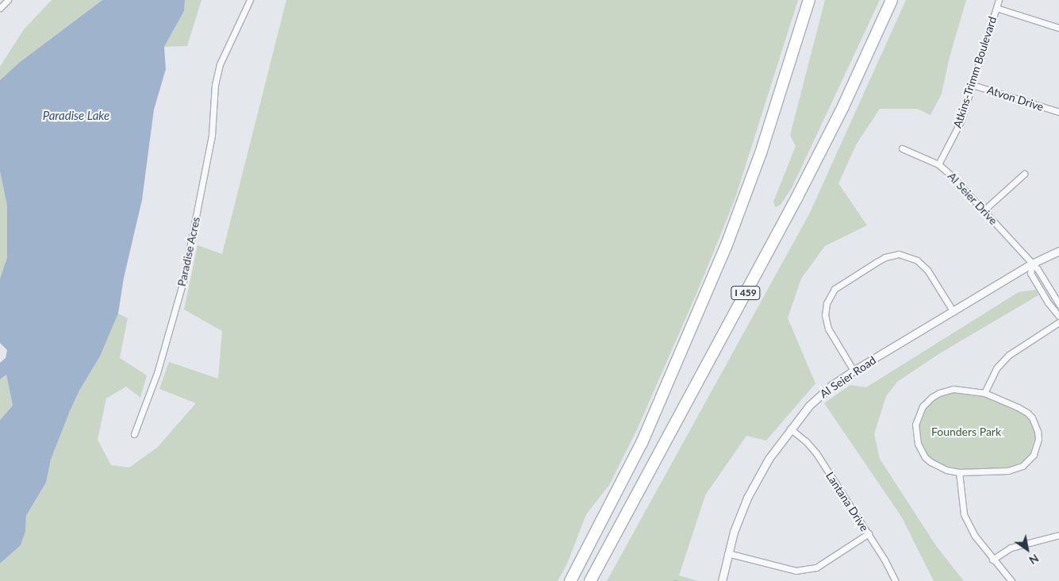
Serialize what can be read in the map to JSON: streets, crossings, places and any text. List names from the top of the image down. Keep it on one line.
{"streets":{"highway":["I 459"],"street":["Atkins-Trimm Boulevard","Atvon Drive","Al Seier Drive","Paradise Acres","Al Seier Road","Lantana Drive"]},"crossings":[["Atkins-Trimm Boulevard","Atvon Drive"],["Atkins-Trimm Boulevard","Al Seier Drive"],["Al Seier Drive","Al Seier Road"],["Al Seier Road","Lantana Drive"]],"water":["Paradise Lake"],"parks":["Founders Park"],"north":"bottom right"}
